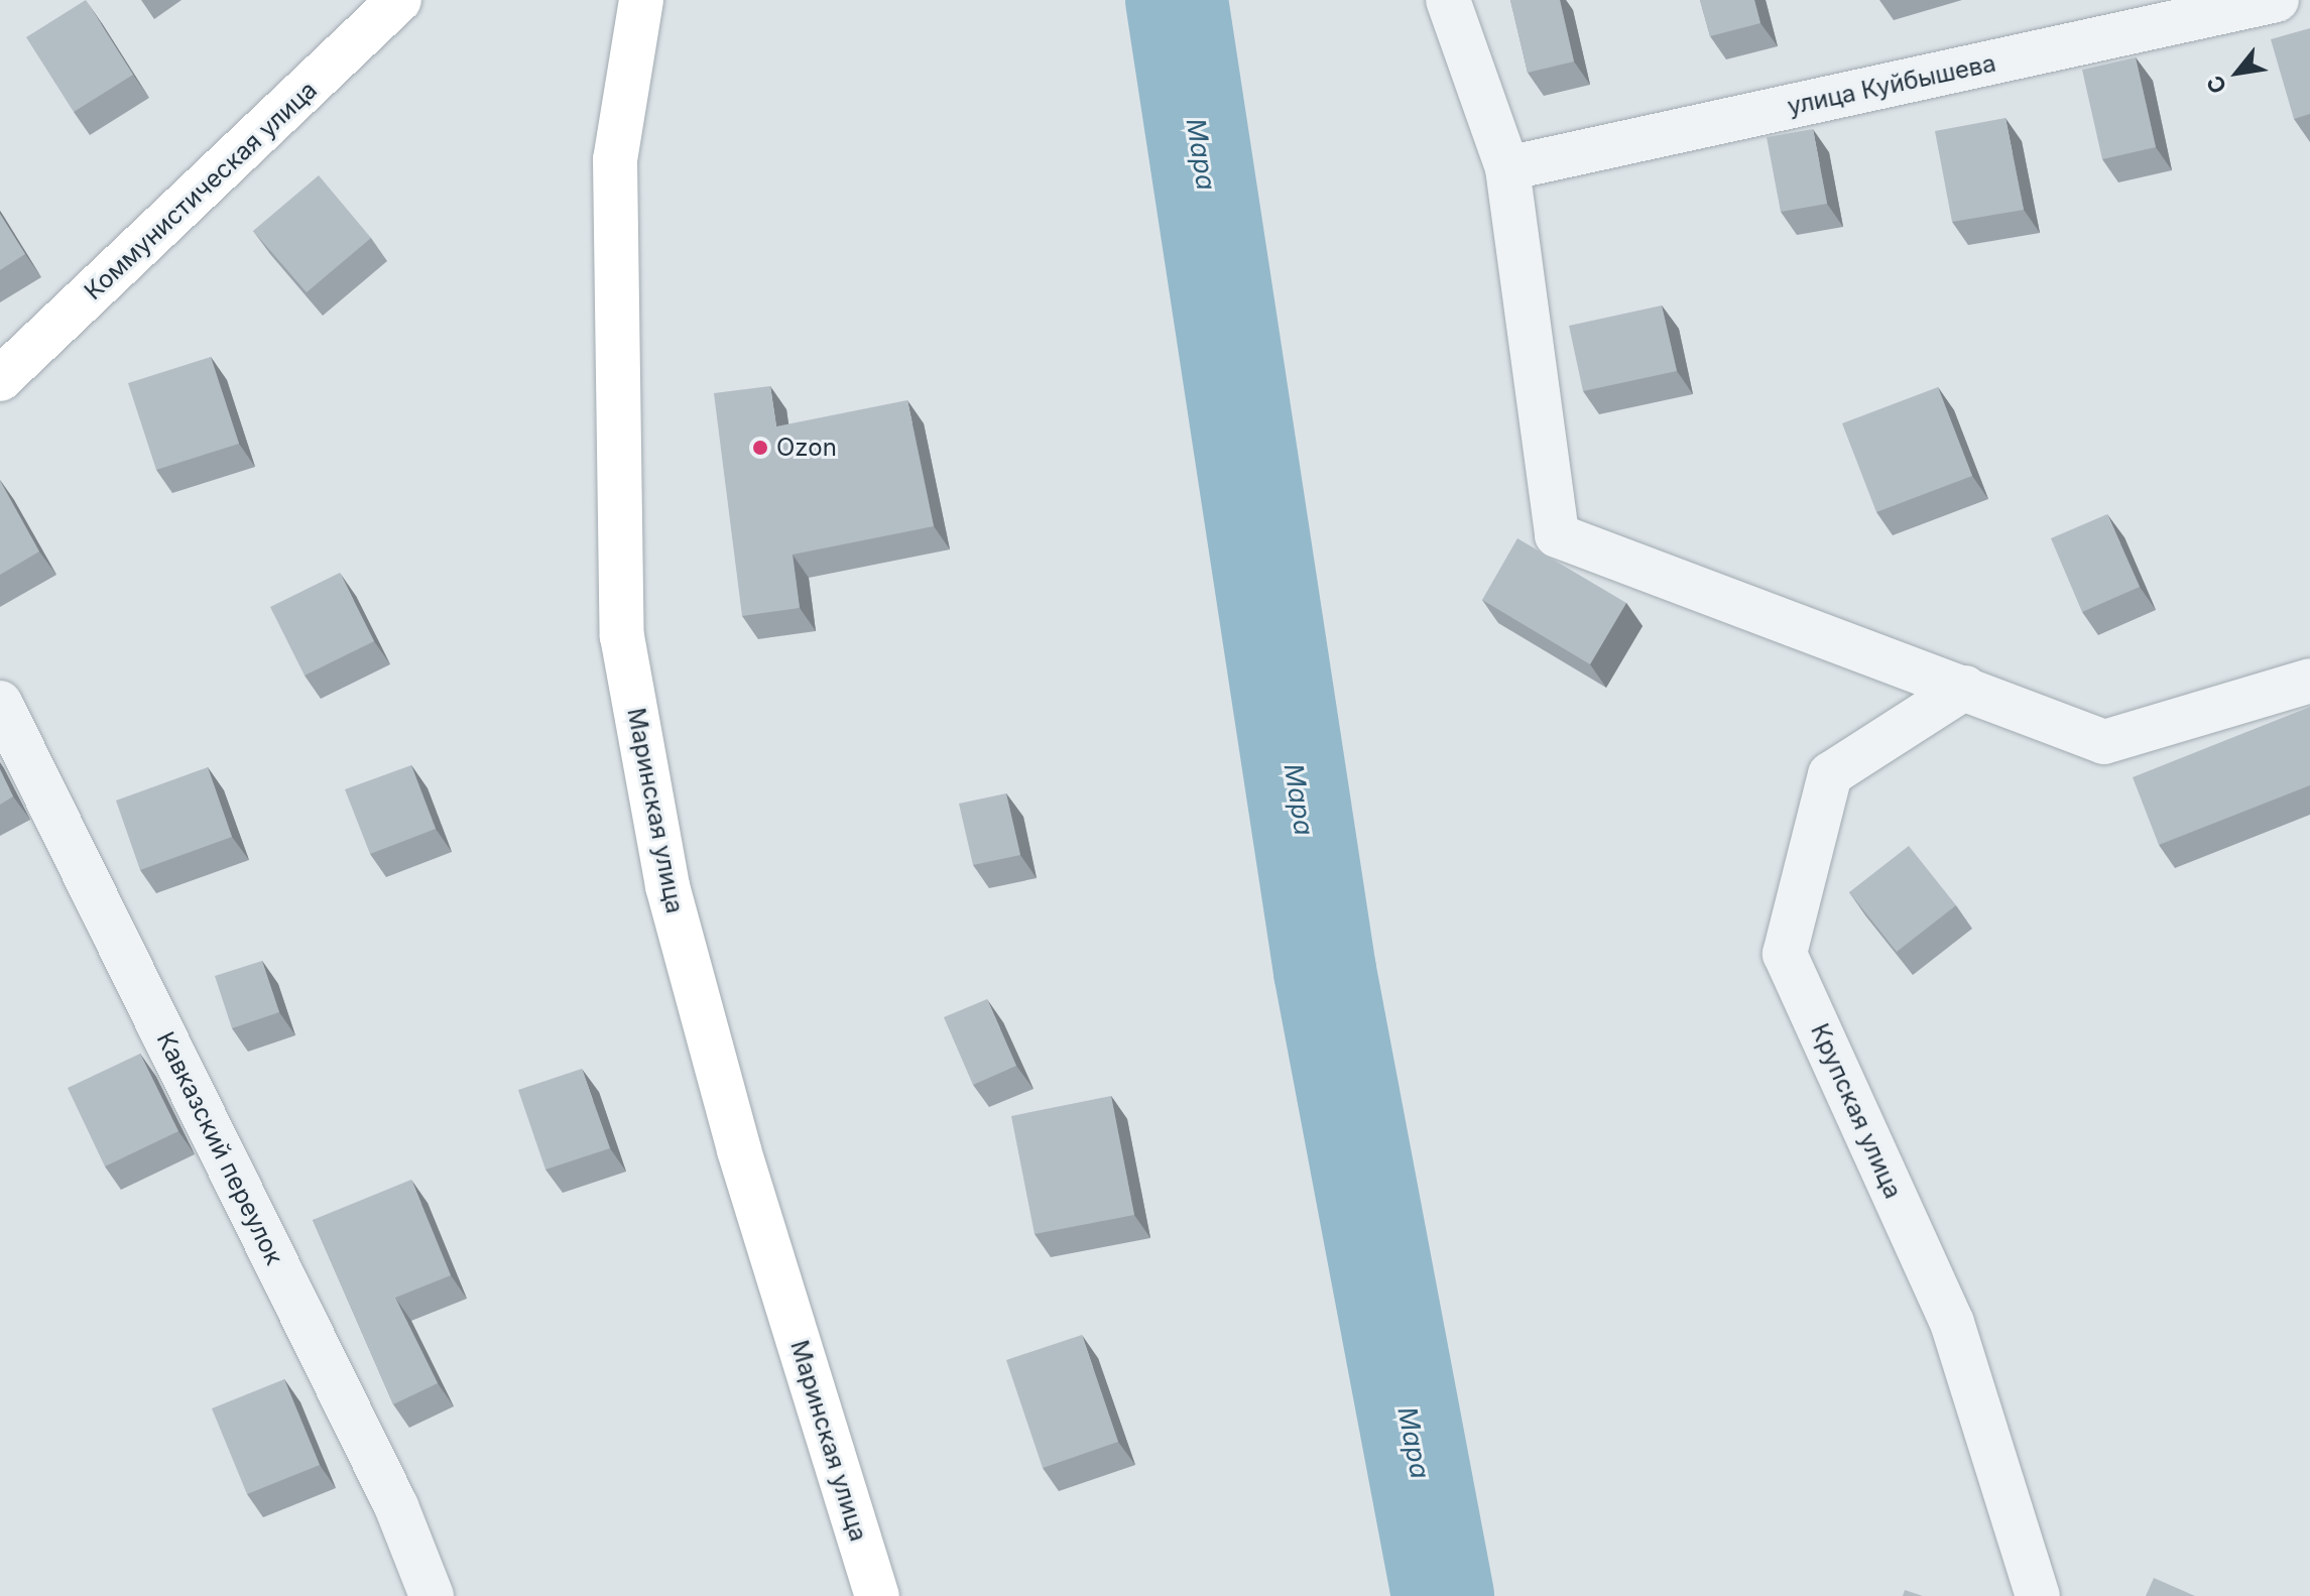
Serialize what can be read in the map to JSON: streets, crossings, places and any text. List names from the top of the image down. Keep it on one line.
{"streets":{"main road":["Коммунистическая улица","Маринская улица"],"street":["улица Куйбышева","Крупская улица","Кавказский переулок"]},"water":["Мара"],"places":["Ozon"],"north":"bottom left"}
